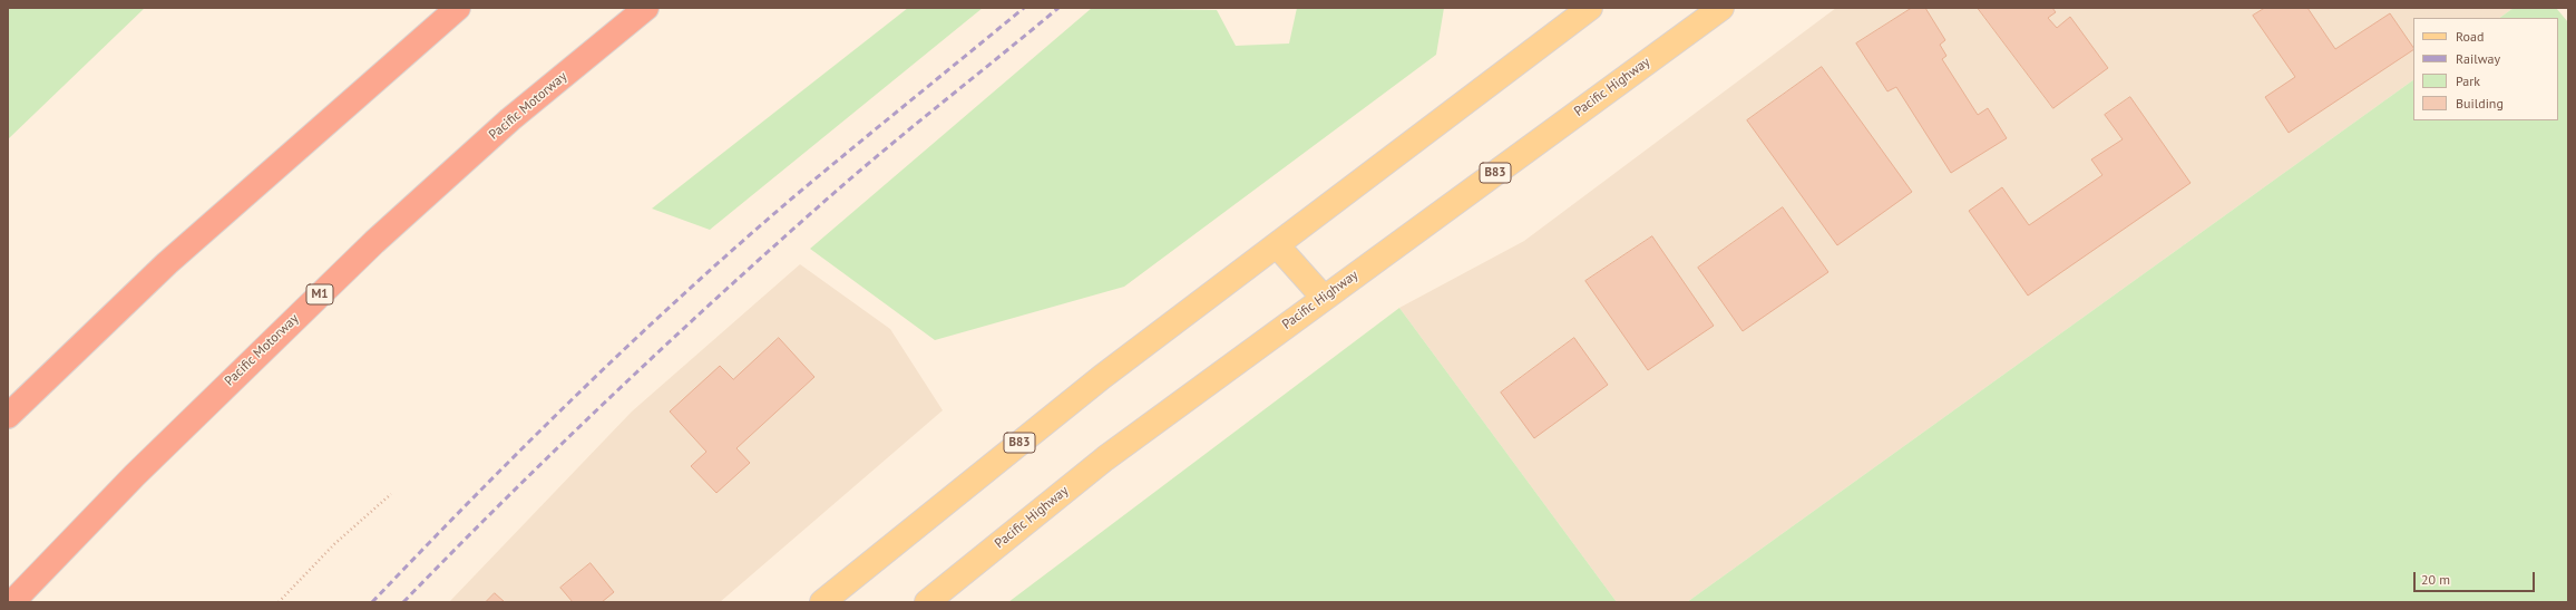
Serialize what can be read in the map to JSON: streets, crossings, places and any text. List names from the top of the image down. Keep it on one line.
{"streets":{"highway":["Pacific Motorway","M1"],"main road":["Pacific Highway","B83"]},"legend":["Road","Railway","Park","Building"],"scale_bar":"20 m"}
